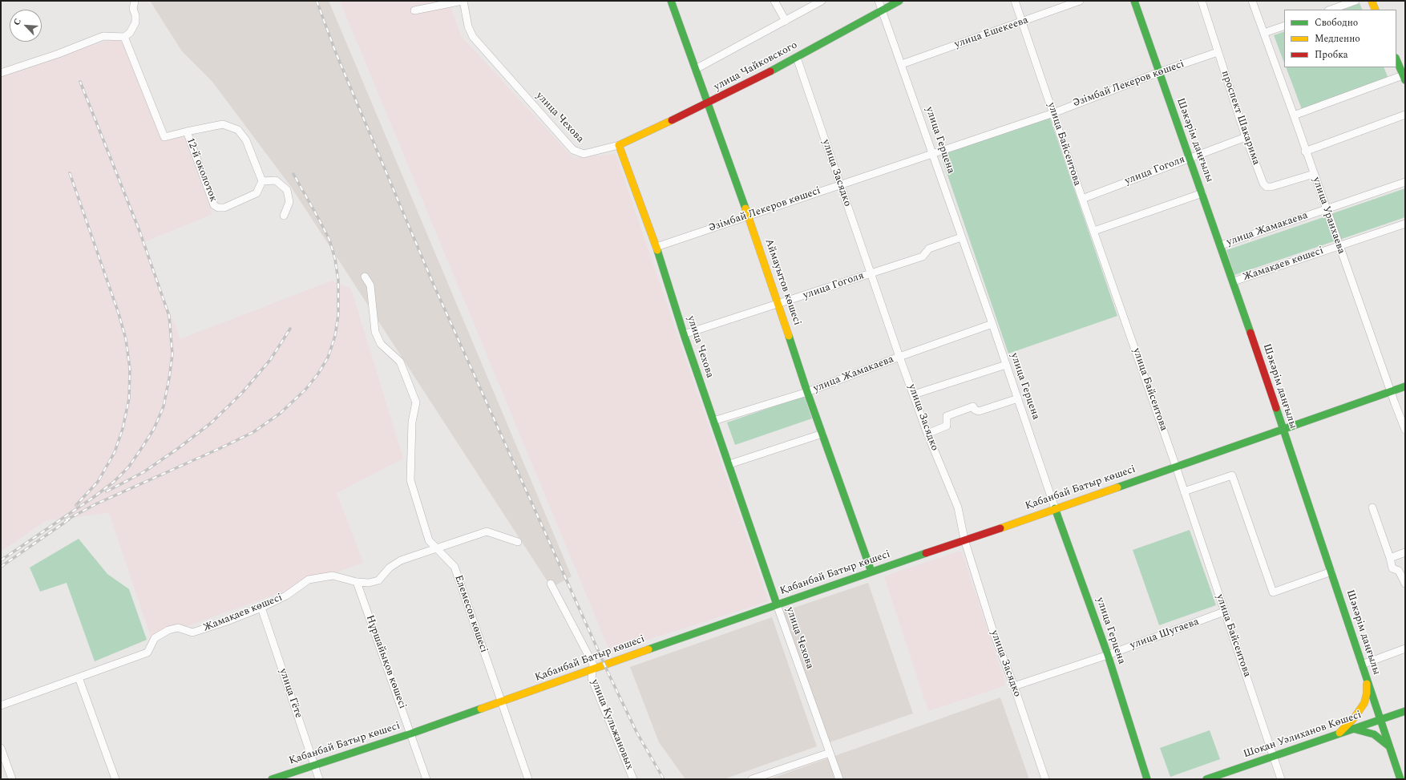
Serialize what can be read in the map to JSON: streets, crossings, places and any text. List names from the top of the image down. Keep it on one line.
{"streets":{"main road":["улица Чайковского","улица Чехова","улица Герцена","Шәкәрім даңғылы","Аймауытов көшесі","Қабанбай Батыр көшесі","Шоқан Уәлиханов Көшесі"],"street":["улица Ешекеева","Әзімбай Лекеров көшесі","проспект Шакарима","улица Байсеитова","12-й околоток","улица Гоголя","улица Засядко","улица Уранхаева","улица Жамакаева","Жамақаев көшесі","Елемесов көшесі","улица Шугаева","Нұршайықов көшесі","улица Гёте","улица Кульжановых"]},"crossings":[["улица Ешекеева","улица Герцена"],["улица Ешекеева","улица Байсеитова"],["улица Чайковского","улица Чехова"],["улица Чайковского","улица Герцена"],["улица Чайковского","улица Засядко"],["улица Чайковского","Аймауытов көшесі"],["Әзімбай Лекеров көшесі","улица Чехова"],["Әзімбай Лекеров көшесі","проспект Шакарима"],["Әзімбай Лекеров көшесі","улица Герцена"],["Әзімбай Лекеров көшесі","Шәкәрім даңғылы"],["Әзімбай Лекеров көшесі","улица Байсеитова"],["Әзімбай Лекеров көшесі","улица Засядко"],["Әзімбай Лекеров көшесі","Аймауытов көшесі"],["улица Чехова","улица Гоголя"],["улица Чехова","улица Жамакаева"],["улица Чехова","Қабанбай Батыр көшесі"],["проспект Шакарима","улица Гоголя"],["проспект Шакарима","улица Уранхаева"],["улица Герцена","улица Гоголя"],["улица Герцена","улица Жамакаева"],["улица Герцена","Қабанбай Батыр көшесі"],["улица Герцена","улица Шугаева"],["Шәкәрім даңғылы","улица Гоголя"],["Шәкәрім даңғылы","улица Жамакаева"],["Шәкәрім даңғылы","Жамақаев көшесі"],["Шәкәрім даңғылы","Қабанбай Батыр көшесі"],["Шәкәрім даңғылы","Шоқан Уәлиханов Көшесі"],["улица Байсеитова","улица Гоголя"],["улица Байсеитова","Қабанбай Батыр көшесі"],["улица Байсеитова","улица Шугаева"],["улица Байсеитова","Шоқан Уәлиханов Көшесі"],["улица Гоголя","улица Засядко"],["улица Гоголя","Аймауытов көшесі"],["улица Засядко","улица Жамакаева"],["улица Засядко","Қабанбай Батыр көшесі"],["улица Засядко","улица Шугаева"],["улица Уранхаева","улица Жамакаева"],["улица Уранхаева","Жамақаев көшесі"],["улица Уранхаева","Қабанбай Батыр көшесі"],["улица Жамакаева","Аймауытов көшесі"],["Жамақаев көшесі","Елемесов көшесі"],["Жамақаев көшесі","Нұршайықов көшесі"],["Жамақаев көшесі","улица Гёте"],["Аймауытов көшесі","Қабанбай Батыр көшесі"],["Қабанбай Батыр көшесі","Елемесов көшесі"],["Қабанбай Батыр көшесі","Нұршайықов көшесі"],["Қабанбай Батыр көшесі","улица Гёте"],["Қабанбай Батыр көшесі","улица Кульжановых"]],"legend":["Свободно","Медленно","Пробка"],"north":"top left"}
